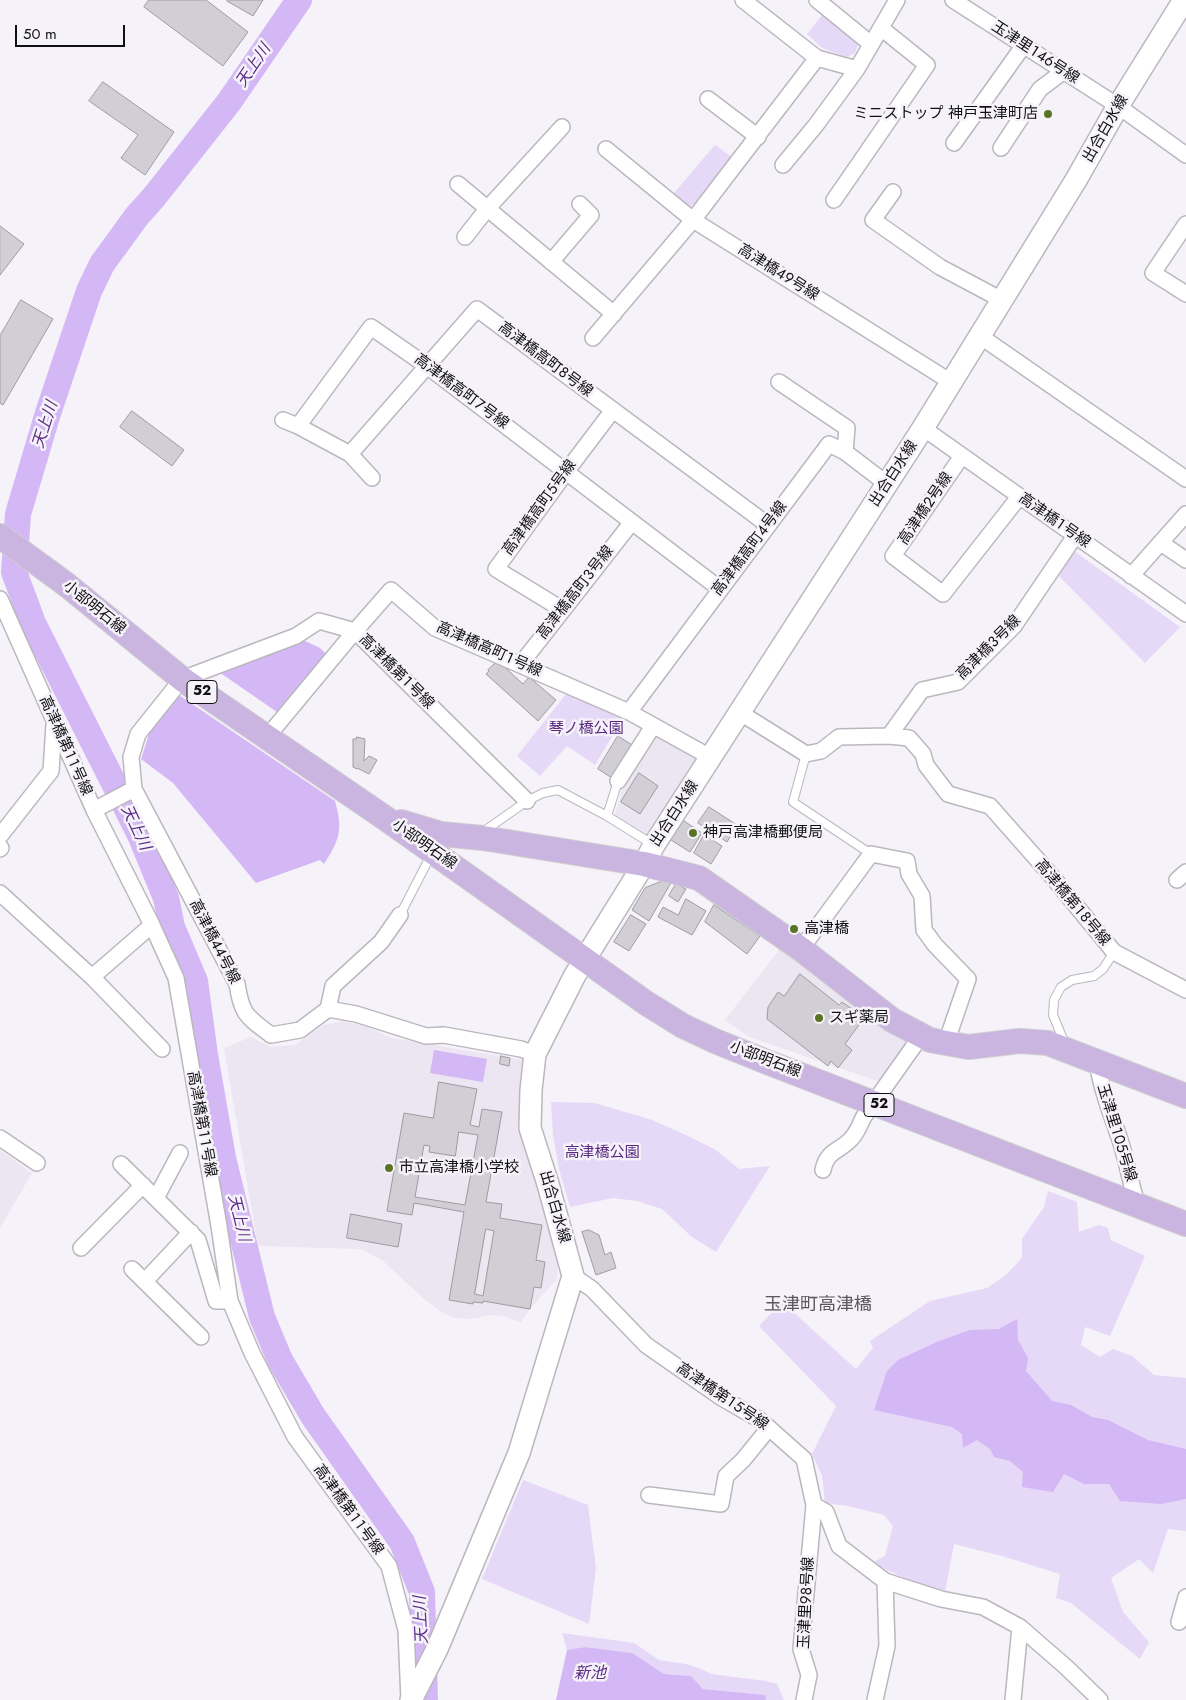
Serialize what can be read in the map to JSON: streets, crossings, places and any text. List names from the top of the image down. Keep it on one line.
{"streets":{"main road":["小部明石線","52"],"street":["玉津里１４６号線","出合白水線","高津橋４９号線","高津橋高町８号線","高津橋高町７号線","高津橋高町５号線","高津橋２号線","高津橋１号線","高津橋高町４号線","高津橋高町３号線","高津橋３号線","高津橋高町１号線","高津橋第１号線","高津橋第１１号線","高津橋第１８号線","高津橋４４号線","玉津里１０５号線","高津橋第１５号線","玉津里９８号線"]},"crossings":[["玉津里１４６号線","出合白水線"],["出合白水線","高津橋４９号線"],["出合白水線","高津橋１号線"],["出合白水線","小部明石線"],["出合白水線","高津橋高町１号線"],["出合白水線","高津橋第１５号線"],["高津橋高町８号線","高津橋高町７号線"],["高津橋高町８号線","高津橋高町５号線"],["高津橋高町８号線","高津橋高町４号線"],["高津橋高町７号線","高津橋高町５号線"],["高津橋高町７号線","高津橋高町４号線"],["高津橋高町７号線","高津橋高町３号線"],["高津橋高町５号線","高津橋高町３号線"],["高津橋２号線","高津橋１号線"],["高津橋１号線","高津橋３号線"],["高津橋高町４号線","高津橋高町１号線"],["高津橋高町３号線","高津橋高町１号線"],["小部明石線","高津橋高町１号線"],["小部明石線","高津橋第１号線"],["小部明石線","高津橋４４号線"],["小部明石線","玉津里１０５号線"],["高津橋３号線","高津橋第１８号線"],["高津橋高町１号線","高津橋第１号線"],["高津橋第１号線","高津橋４４号線"],["高津橋第１５号線","玉津里９８号線"]],"districts":["玉津町高津橋"],"water":["天上川","新池"],"parks":["琴ノ橋公園","高津橋公園"],"places":["ミニストップ 神戸玉津町店","神戸高津橋郵便局","高津橋","スギ薬局","市立高津橋小学校"],"scale_bar":"50 m"}
